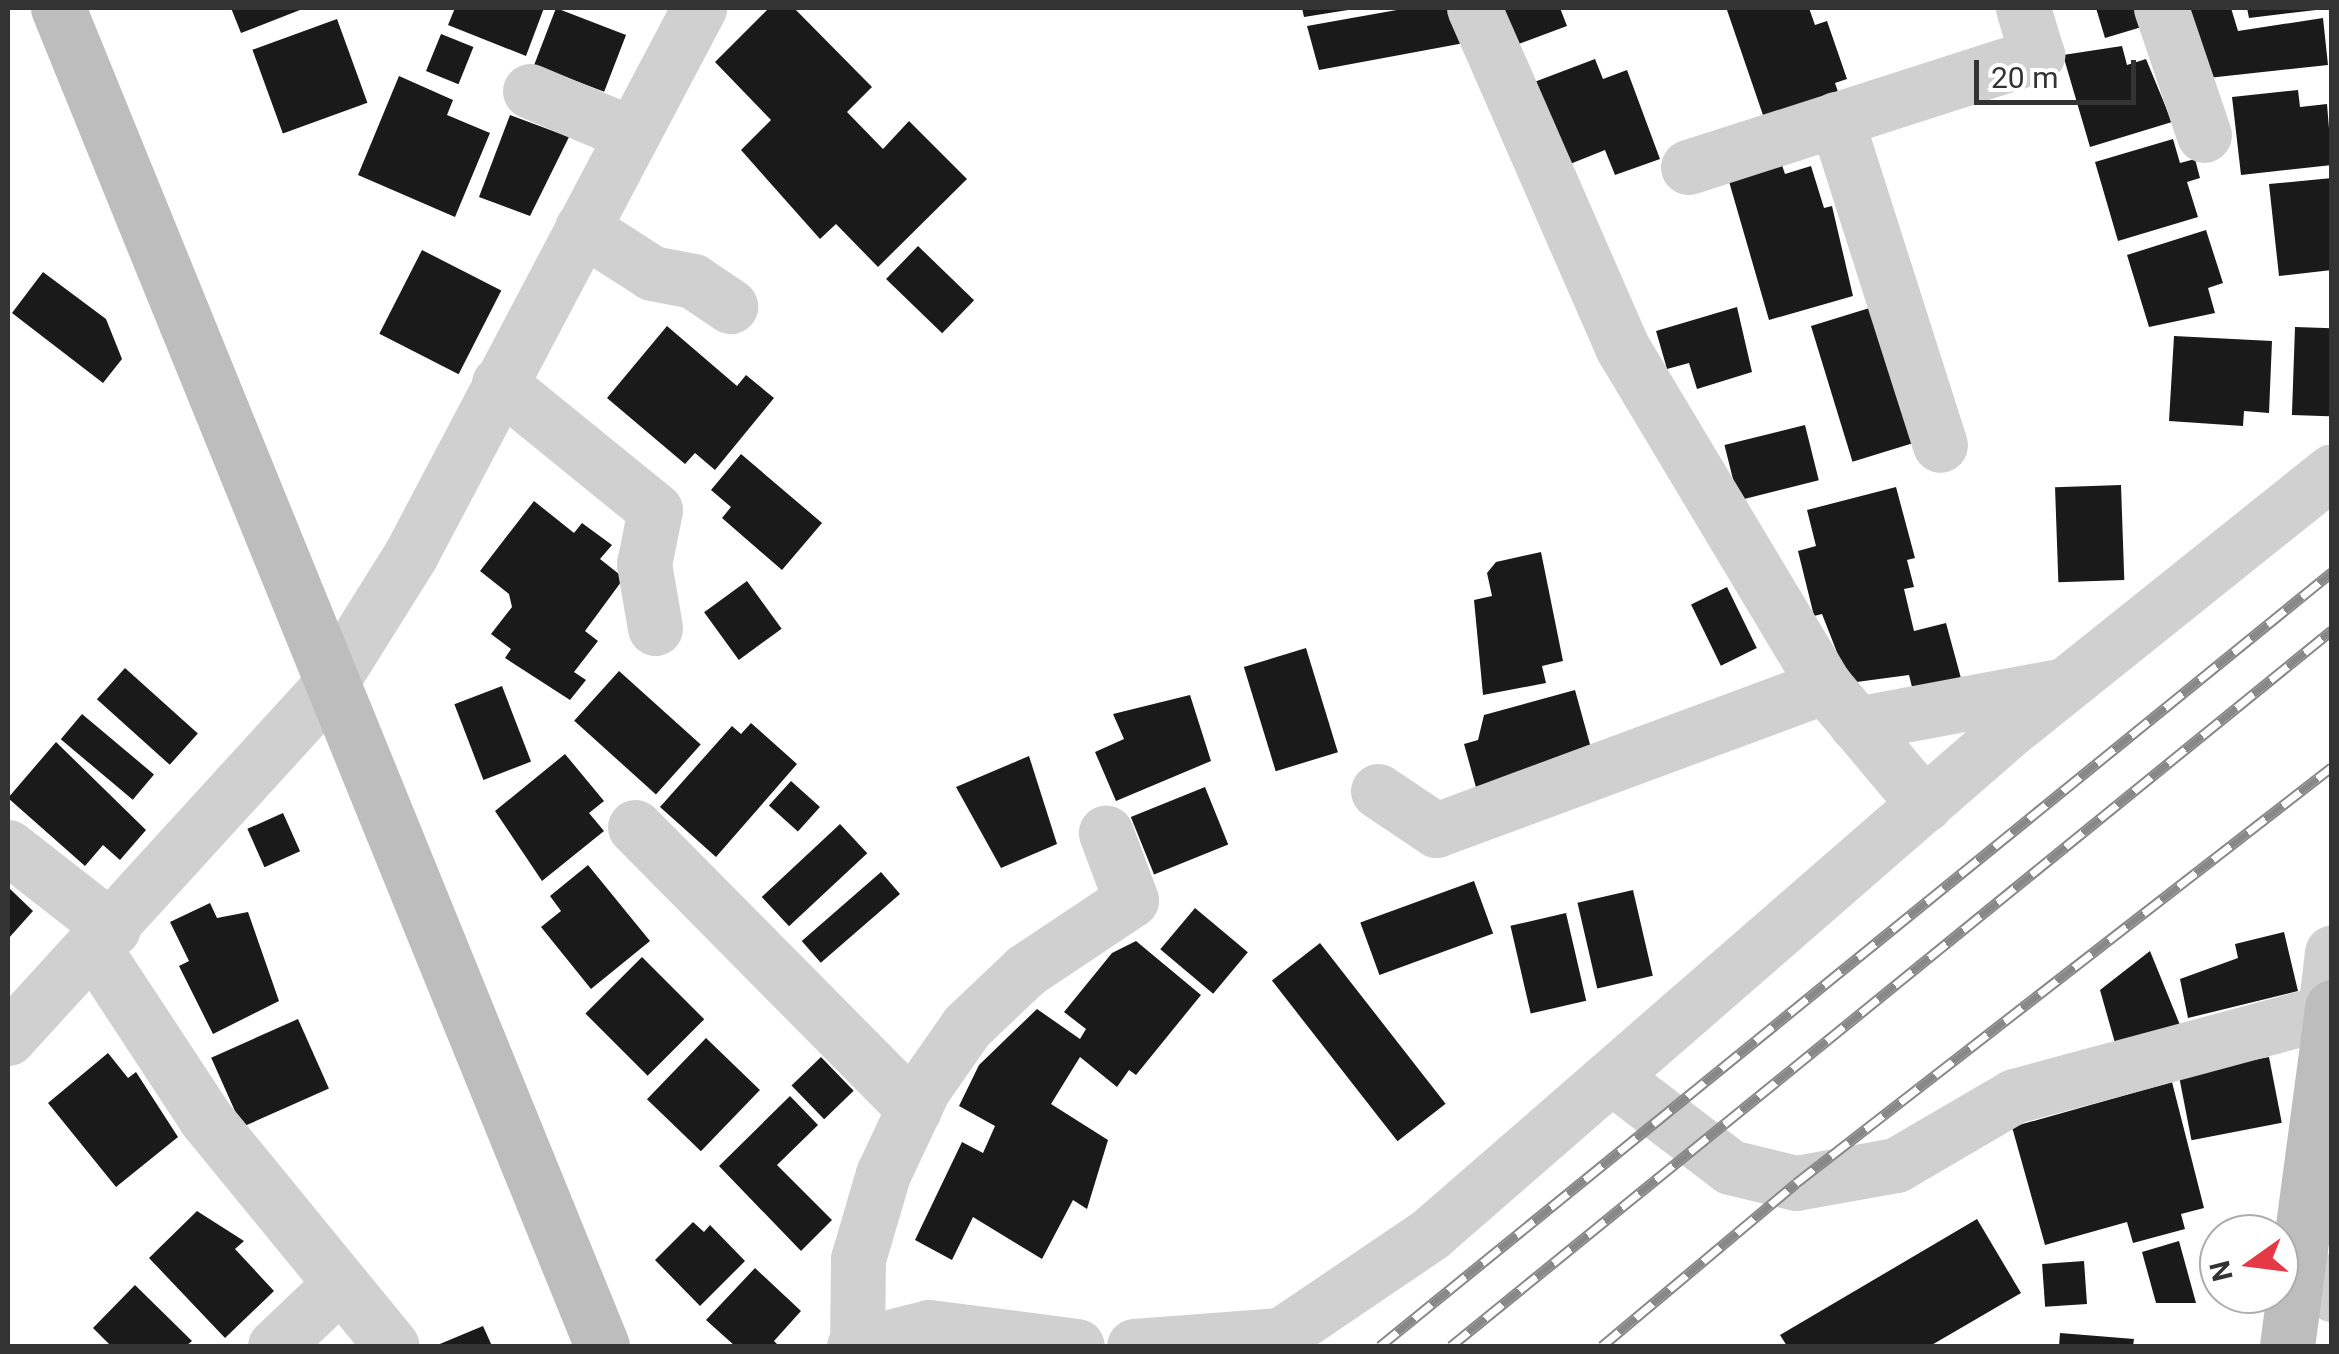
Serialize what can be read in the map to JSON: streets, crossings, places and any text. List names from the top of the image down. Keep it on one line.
{"scale_bar":"20 m","north":"left"}
